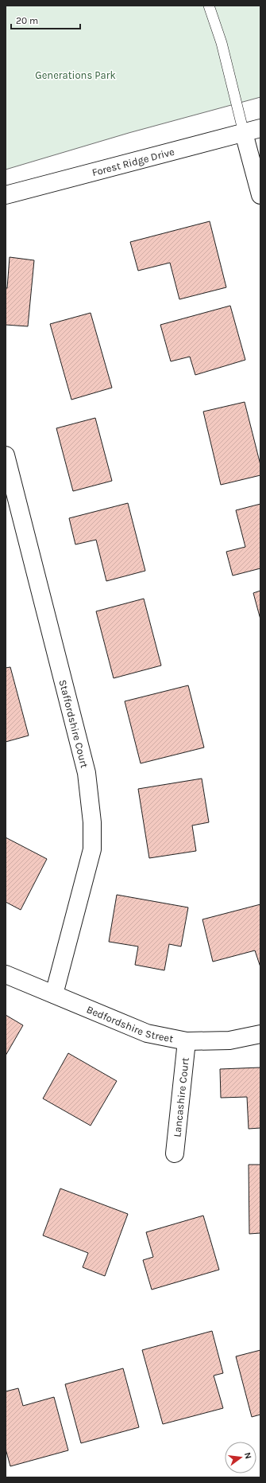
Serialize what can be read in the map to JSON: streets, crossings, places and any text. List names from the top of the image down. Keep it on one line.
{"streets":{"street":["Forest Ridge Drive","Staffordshire Court","Bedfordshire Street","Lancashire Court"]},"crossings":[["Staffordshire Court","Bedfordshire Street"],["Bedfordshire Street","Lancashire Court"]],"parks":["Generations Park"],"scale_bar":"20 m","north":"right"}
